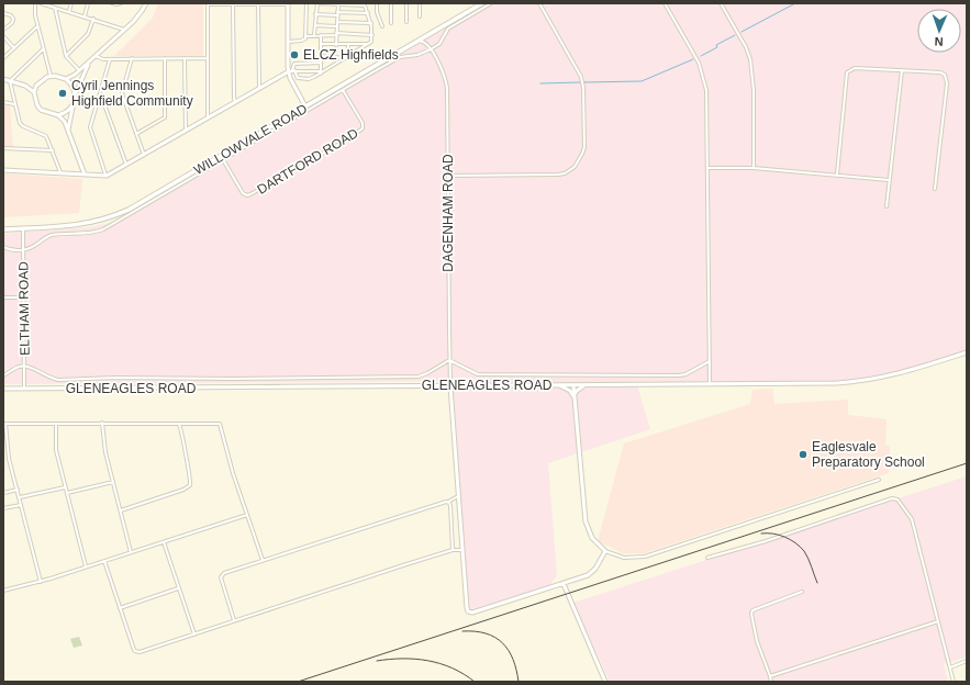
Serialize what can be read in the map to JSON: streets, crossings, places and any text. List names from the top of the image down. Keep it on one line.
{"streets":{"main road":["WILLOWVALE ROAD"],"street":["DARTFORD ROAD","DAGENHAM ROAD","ELTHAM ROAD","GLENEAGLES ROAD"]},"crossings":[["WILLOWVALE ROAD","DARTFORD ROAD"],["WILLOWVALE ROAD","DAGENHAM ROAD"],["WILLOWVALE ROAD","ELTHAM ROAD"],["DAGENHAM ROAD","GLENEAGLES ROAD"],["ELTHAM ROAD","GLENEAGLES ROAD"]],"places":["ELCZ Highfields","Cyril Jennings Highfield Community","Eaglesvale Preparatory School"],"north":"bottom"}
